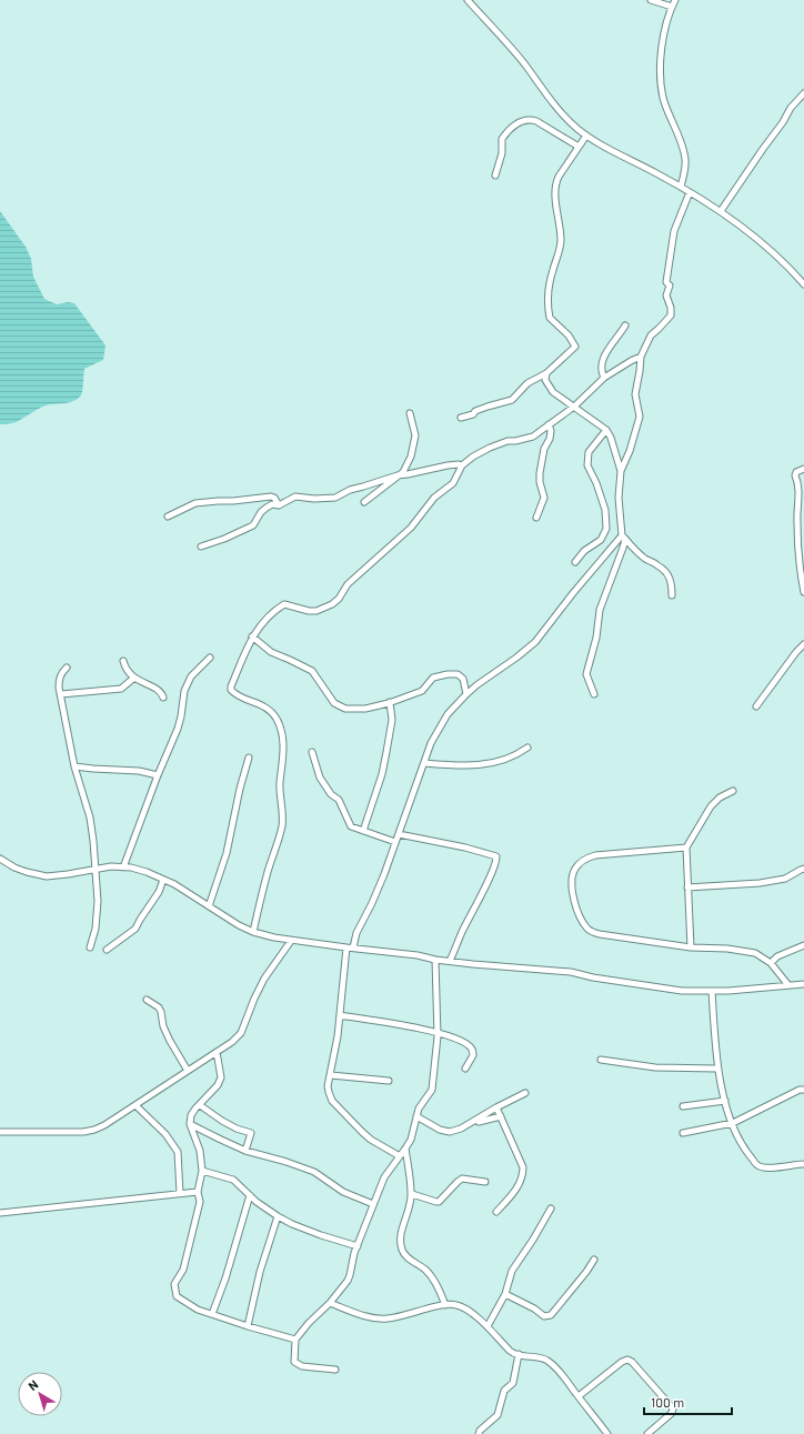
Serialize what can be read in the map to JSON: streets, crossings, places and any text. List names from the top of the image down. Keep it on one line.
{"scale_bar":"100 m","north":"top left"}
